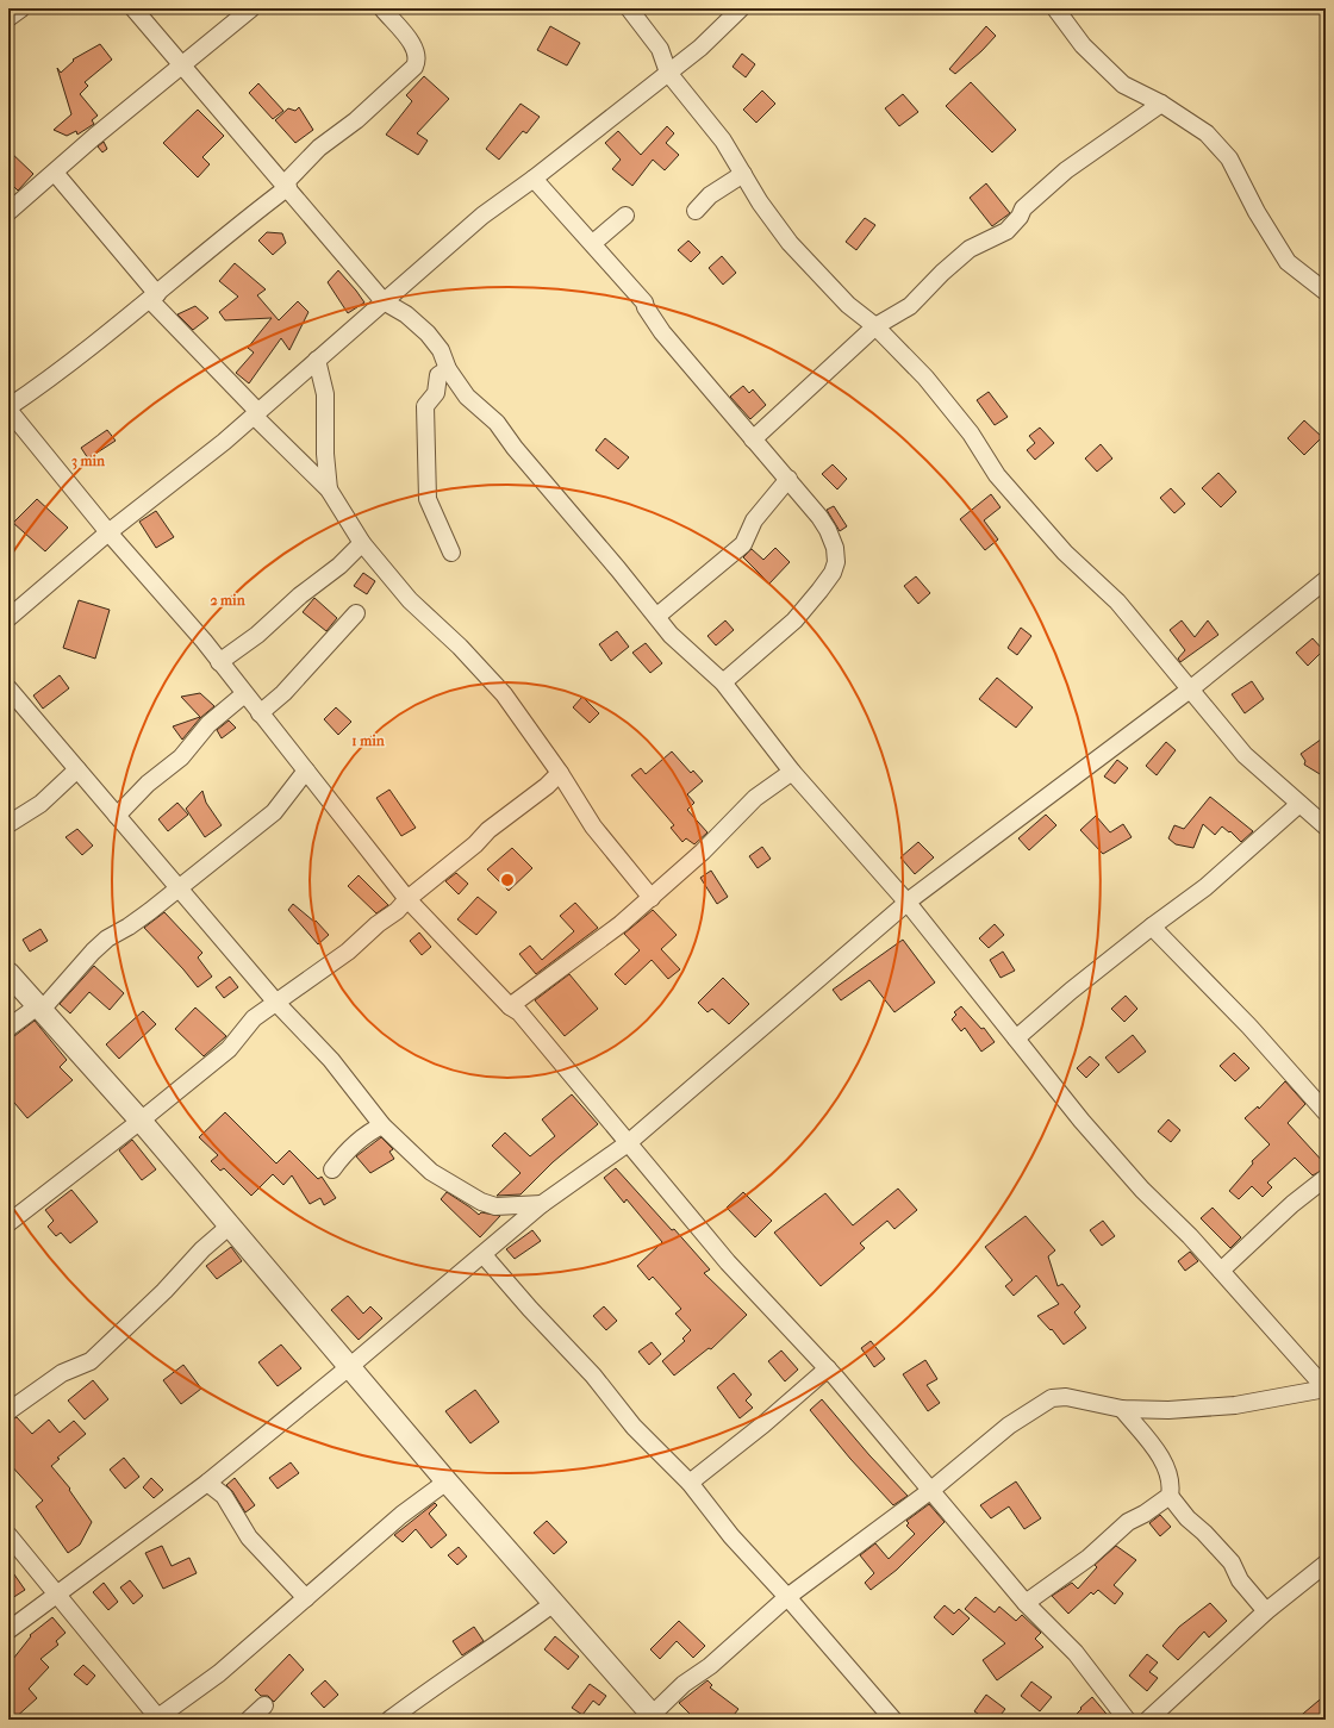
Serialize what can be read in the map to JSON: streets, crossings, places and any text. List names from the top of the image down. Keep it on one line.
{"rings":["3 min","2 min","1 min"]}
